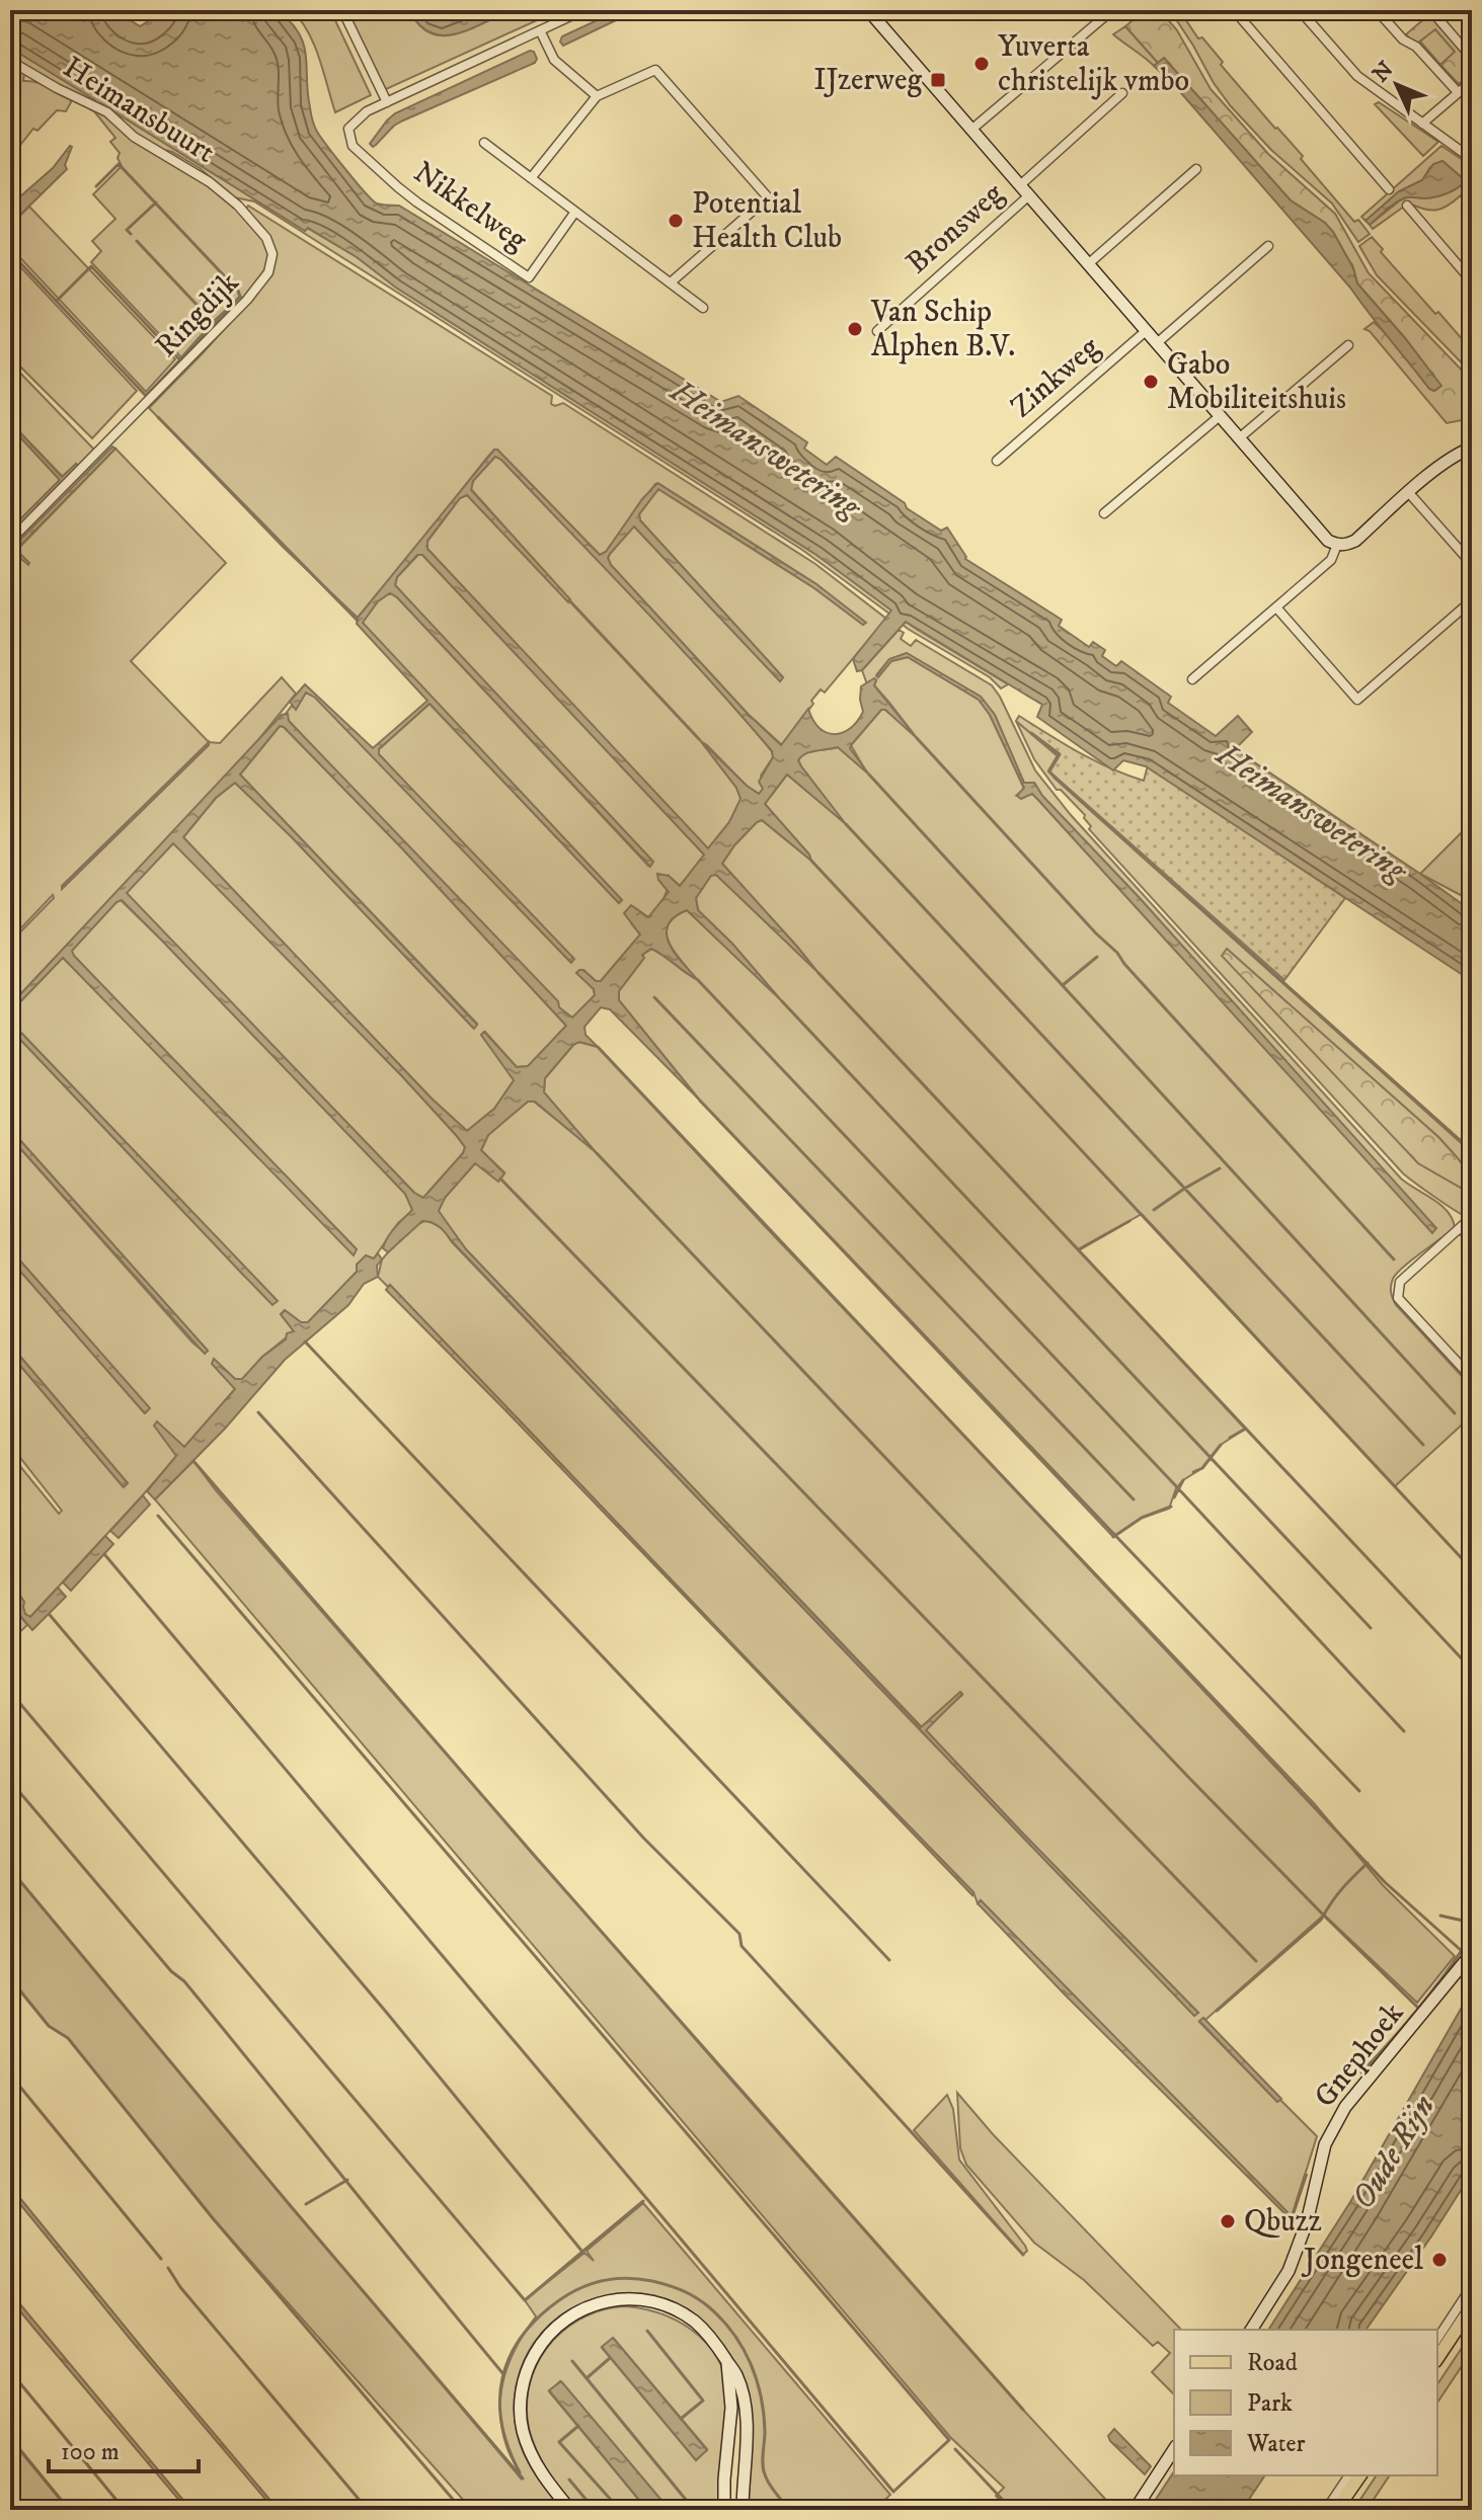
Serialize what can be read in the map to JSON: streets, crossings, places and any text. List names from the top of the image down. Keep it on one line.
{"streets":{"street":["Heimansbuurt","Nikkelweg","Bronsweg","Ringdijk","Zinkweg","Gnephoek"]},"crossings":[["Heimansbuurt","Ringdijk"]],"water":["Heimanswetering","Oude Rijn"],"places":{"other":["Yuverta christelijk vmbo","Potential Health Club","Van Schip Alphen B.V.","Gabo Mobiliteitshuis","Qbuzz","Jongeneel"],"transit":["IJzerweg"]},"legend":["Road","Park","Water"],"scale_bar":"100 m","north":"top left"}
